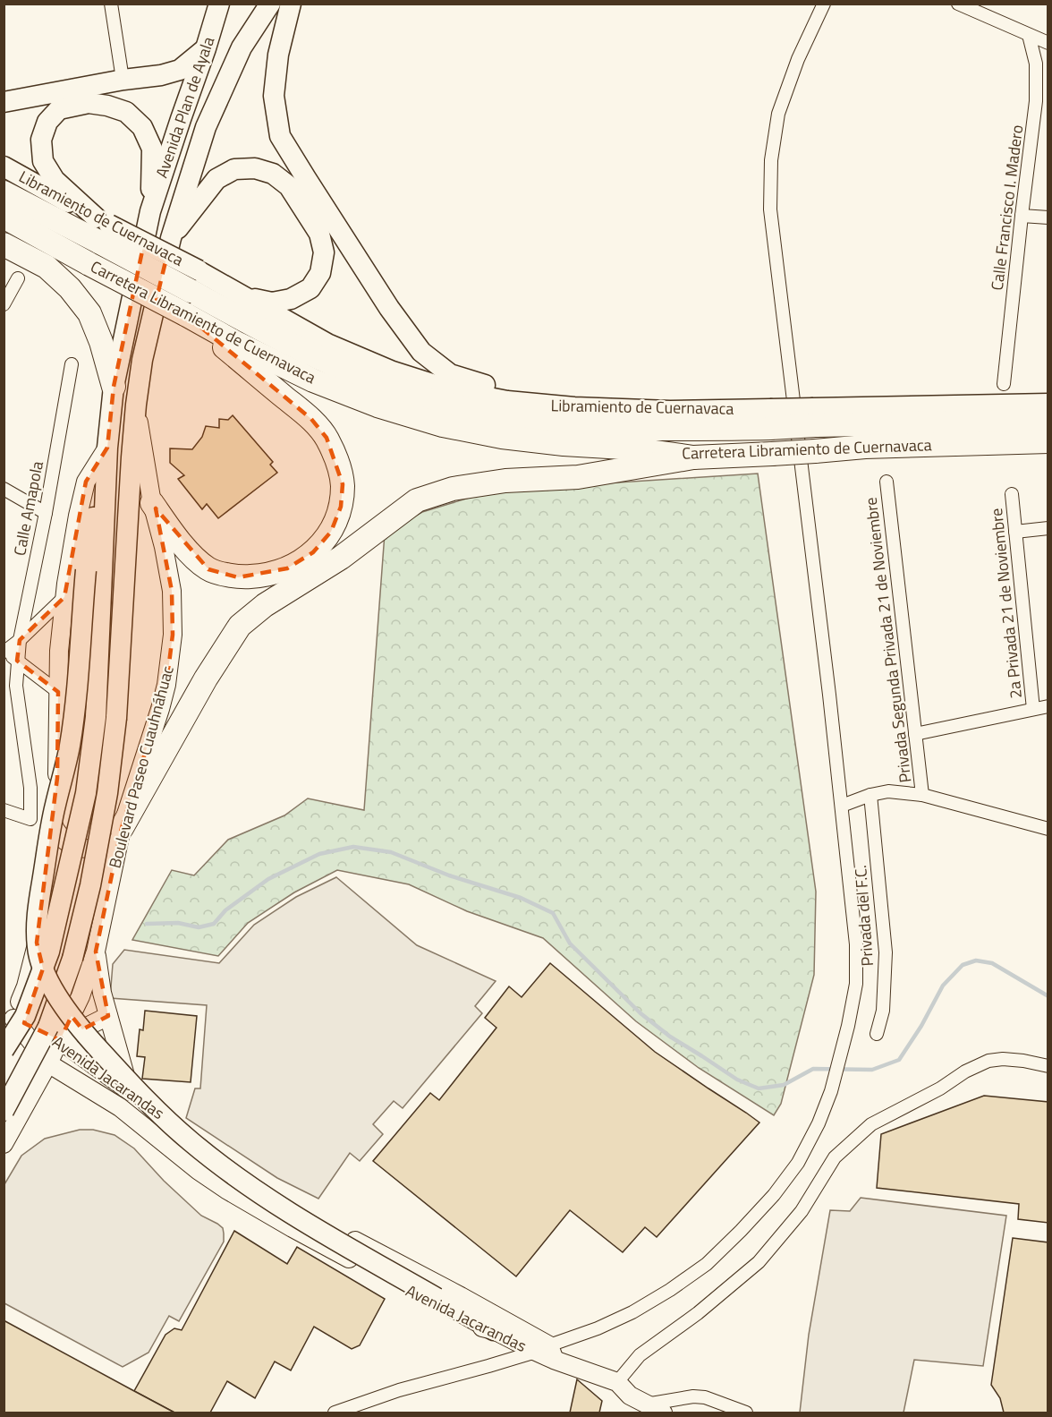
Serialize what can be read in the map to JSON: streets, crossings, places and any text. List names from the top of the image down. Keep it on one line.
{"streets":{"highway":["Carretera Libramiento de Cuernavaca"],"main road":["Avenida Plan de Ayala","Libramiento de Cuernavaca","Boulevard Paseo Cuauhnáhuac","Avenida Jacarandas"],"street":["Calle Francisco I. Madero","Calle Amapola","2a Privada 21 de Noviembre","Privada Segunda Privada 21 de Noviembre","Privada del F.C."]},"crossings":[["Avenida Plan de Ayala","Boulevard Paseo Cuauhnáhuac"],["Libramiento de Cuernavaca","Carretera Libramiento de Cuernavaca"],["2a Privada 21 de Noviembre","Privada Segunda Privada 21 de Noviembre"],["Boulevard Paseo Cuauhnáhuac","Avenida Jacarandas"]]}
